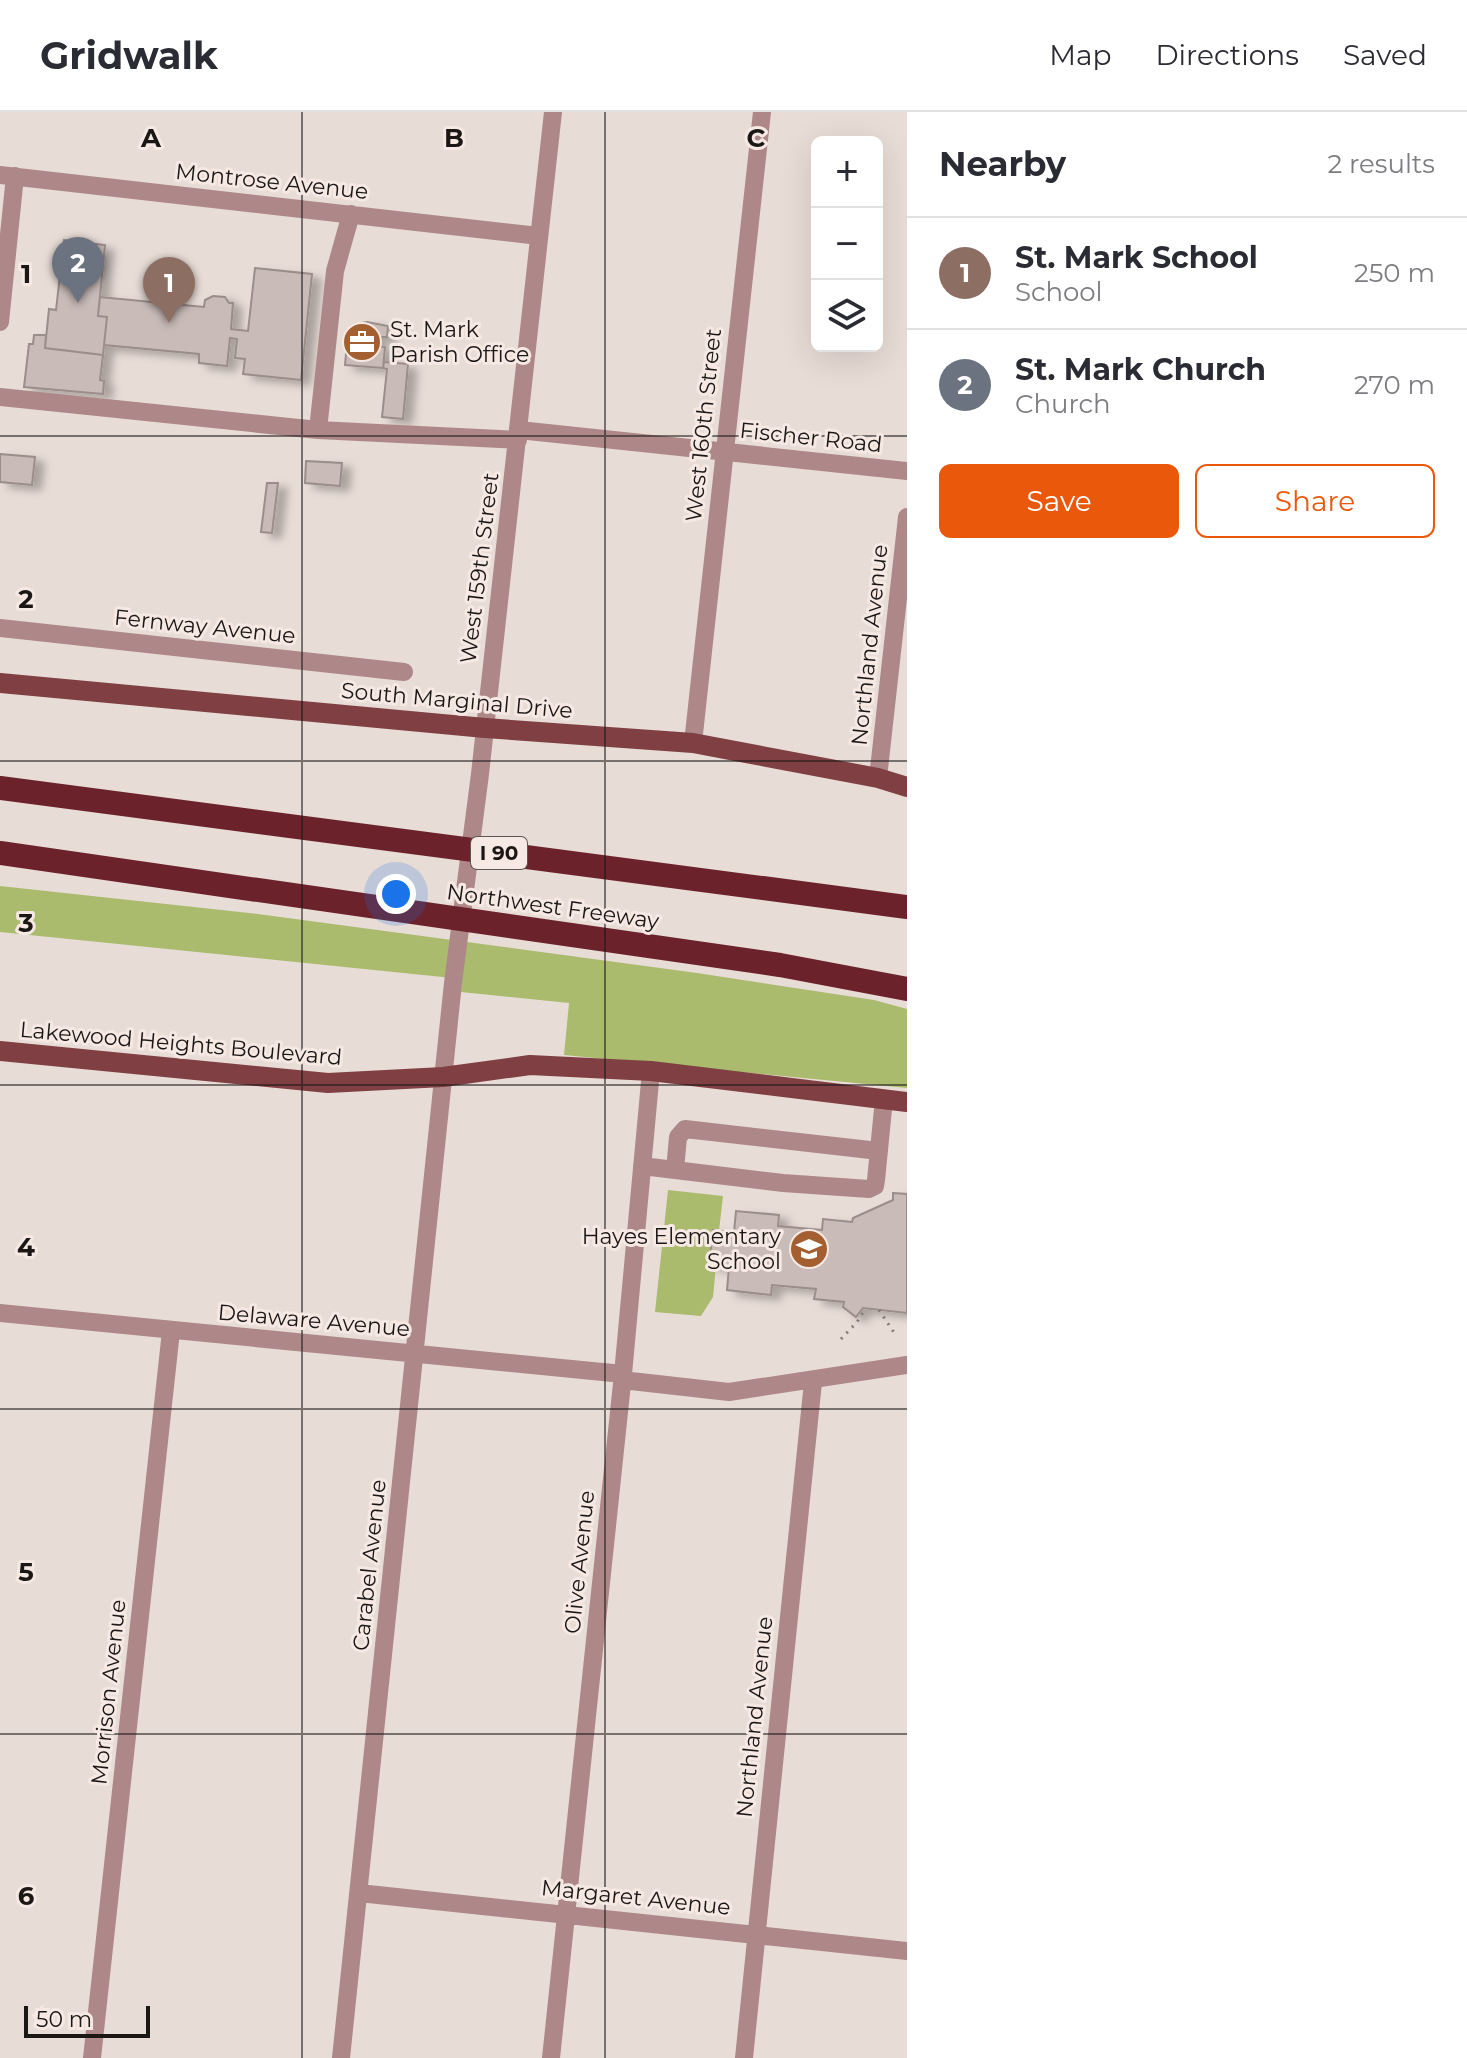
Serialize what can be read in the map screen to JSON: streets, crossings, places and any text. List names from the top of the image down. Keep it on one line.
{"streets":{"highway":["I 90","Northwest Freeway"],"main road":["South Marginal Drive","Lakewood Heights Boulevard"],"street":["Montrose Avenue","West 160th Street","Fischer Road","West 159th Street","Fernway Avenue","Northland Avenue","Delaware Avenue","Olive Avenue","Carabel Avenue","Morrison Avenue","Margaret Avenue"]},"crossings":[["Montrose Avenue","West 159th Street"],["West 160th Street","Fischer Road"],["West 160th Street","South Marginal Drive"],["Fischer Road","West 159th Street"],["West 159th Street","South Marginal Drive"],["West 159th Street","Lakewood Heights Boulevard"],["West 159th Street","Carabel Avenue"],["Northland Avenue","South Marginal Drive"],["Northland Avenue","Delaware Avenue"],["Northland Avenue","Margaret Avenue"],["Lakewood Heights Boulevard","Olive Avenue"],["Lakewood Heights Boulevard","Carabel Avenue"],["Delaware Avenue","Olive Avenue"],["Delaware Avenue","Carabel Avenue"],["Delaware Avenue","Morrison Avenue"],["Olive Avenue","Margaret Avenue"],["Carabel Avenue","Margaret Avenue"]],"places":{"office":["St. Mark Parish Office"],"school or university":["Hayes Elementary School"]},"scale_bar":"50 m","page":{"header":"Gridwalk","nav":["Map","Directions","Saved"],"heading":["Nearby","2 results"],"map_buttons":["+","−"],"list":[{"mark":"1","name":"St. Mark School","note":"School","value":"250 m"},{"mark":"2","name":"St. Mark Church","note":"Church","value":"270 m"}],"pins":["2","1"],"buttons":["Save","Share"],"scale":"50 m"},"grid":{"columns":["A","B","C"],"rows":["1","2","3","4","5","6"]}}
